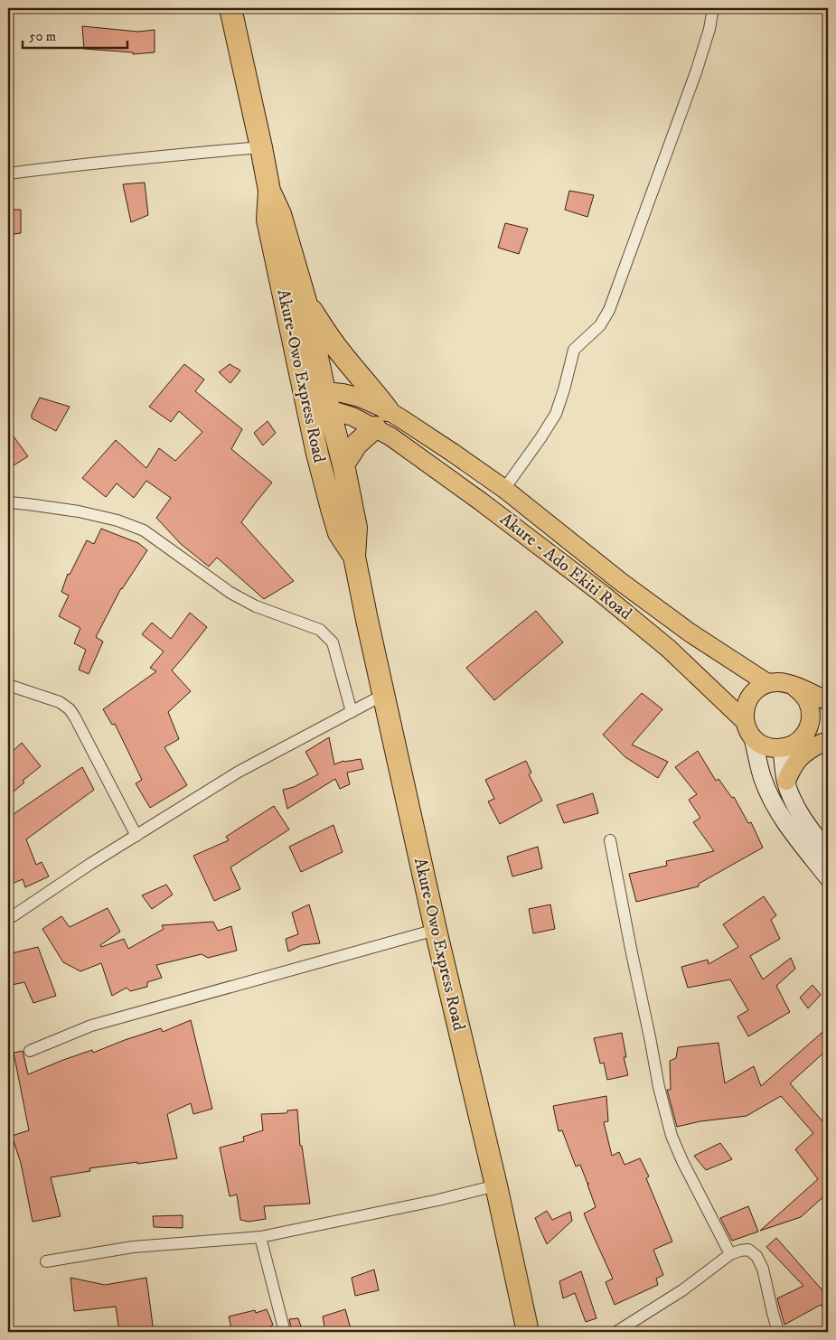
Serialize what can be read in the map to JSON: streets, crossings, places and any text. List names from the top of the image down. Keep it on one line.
{"streets":{"highway":["Akure-Owo Express Road"],"main road":["Akure - Ado Ekiti Road"]},"crossings":[["Akure-Owo Express Road","Akure - Ado Ekiti Road"]],"scale_bar":"50 m"}
